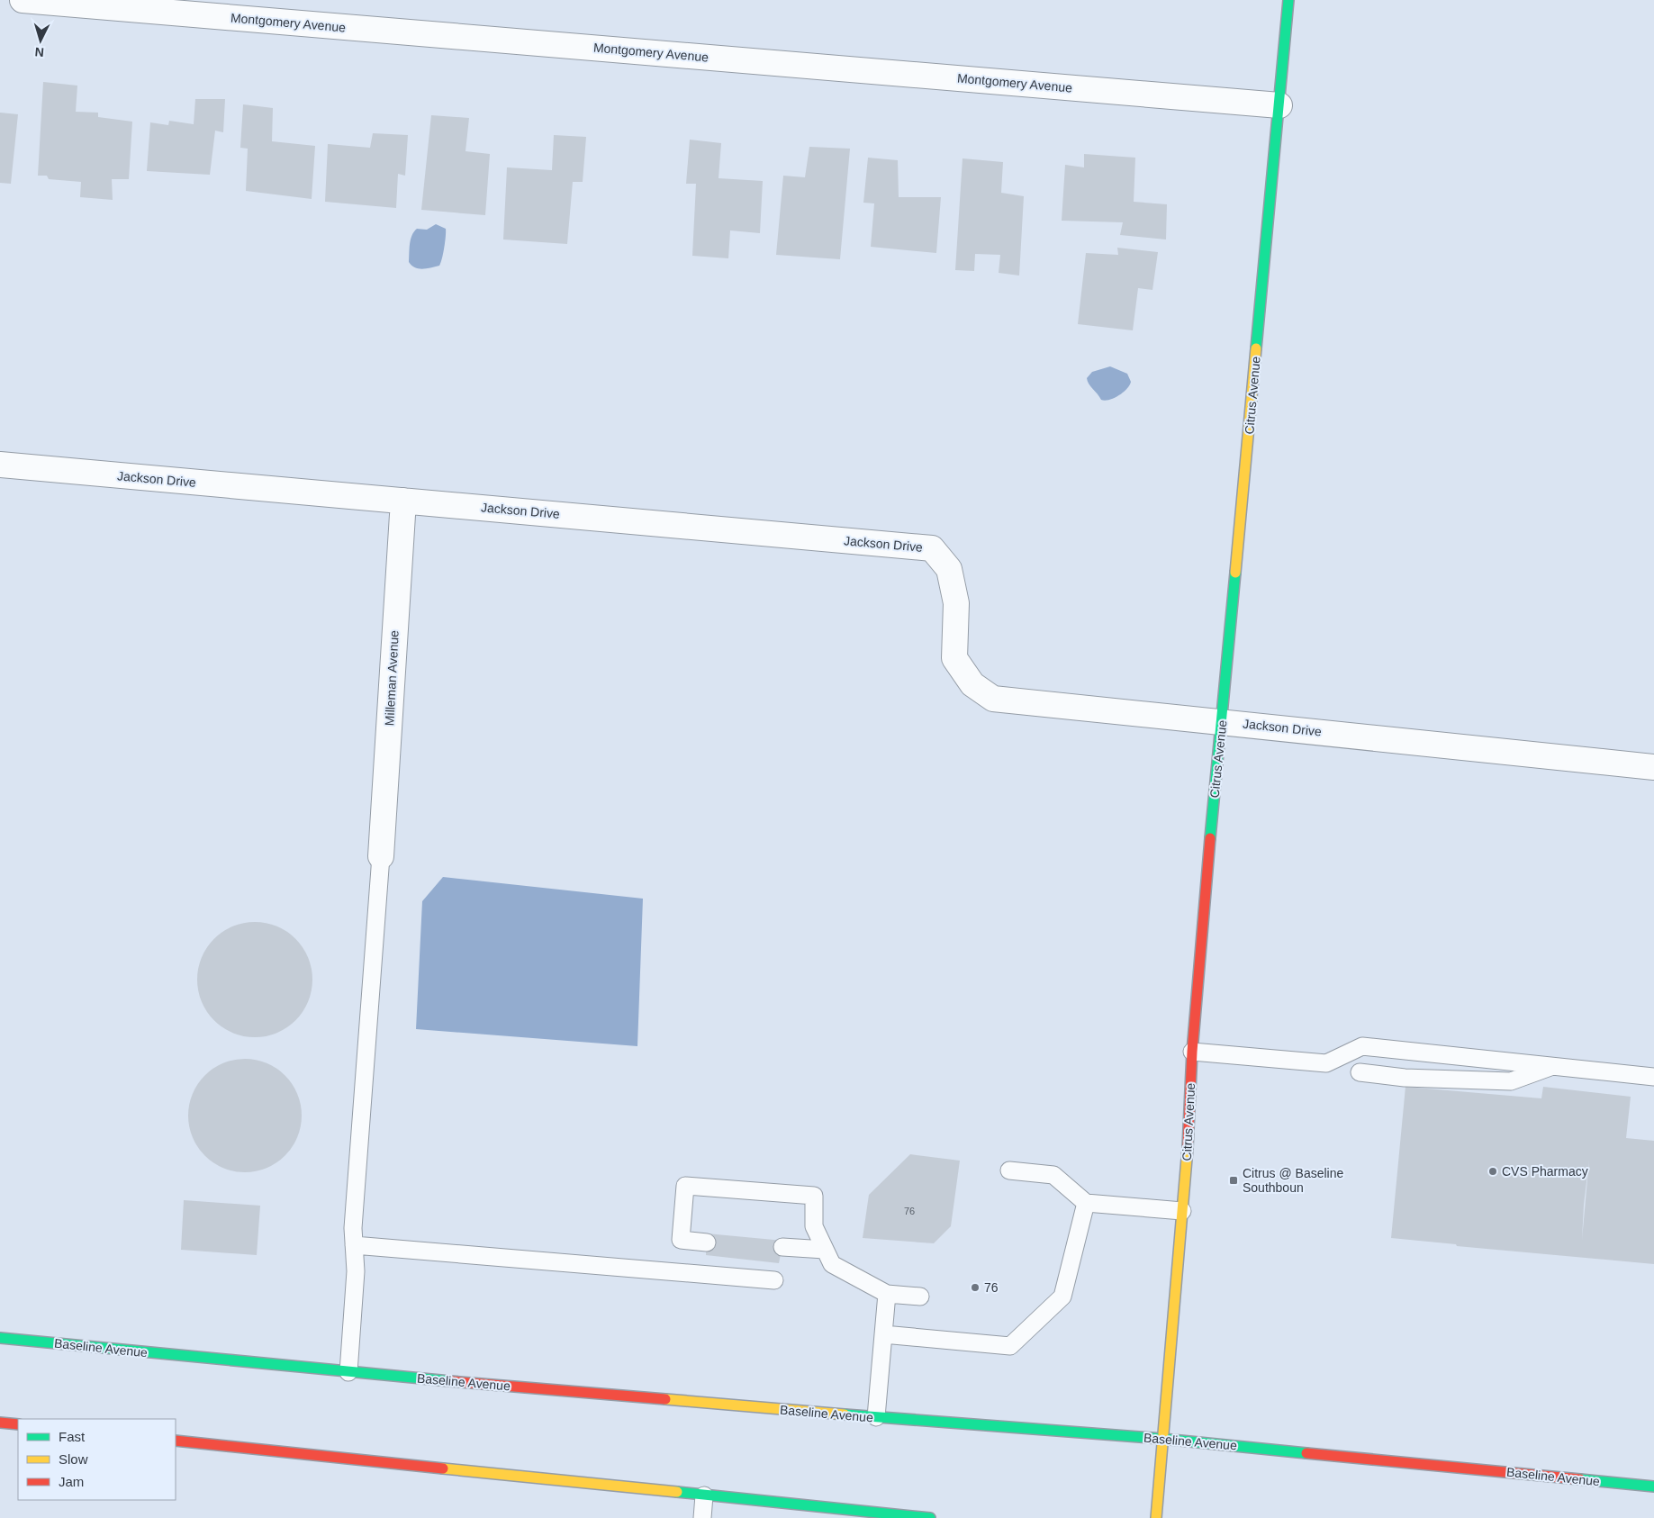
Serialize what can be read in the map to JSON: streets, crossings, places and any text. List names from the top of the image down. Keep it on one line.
{"streets":{"main road":["Citrus Avenue","Baseline Avenue"],"street":["Montgomery Avenue","Jackson Drive","Milleman Avenue"]},"crossings":[["Montgomery Avenue","Citrus Avenue"],["Citrus Avenue","Jackson Drive"],["Citrus Avenue","Baseline Avenue"],["Jackson Drive","Milleman Avenue"]],"places":{"other":["CVS Pharmacy","76"],"transit":["Citrus @ Baseline Southboun"]},"house_numbers":["76"],"legend":["Fast","Slow","Jam"],"north":"bottom"}
